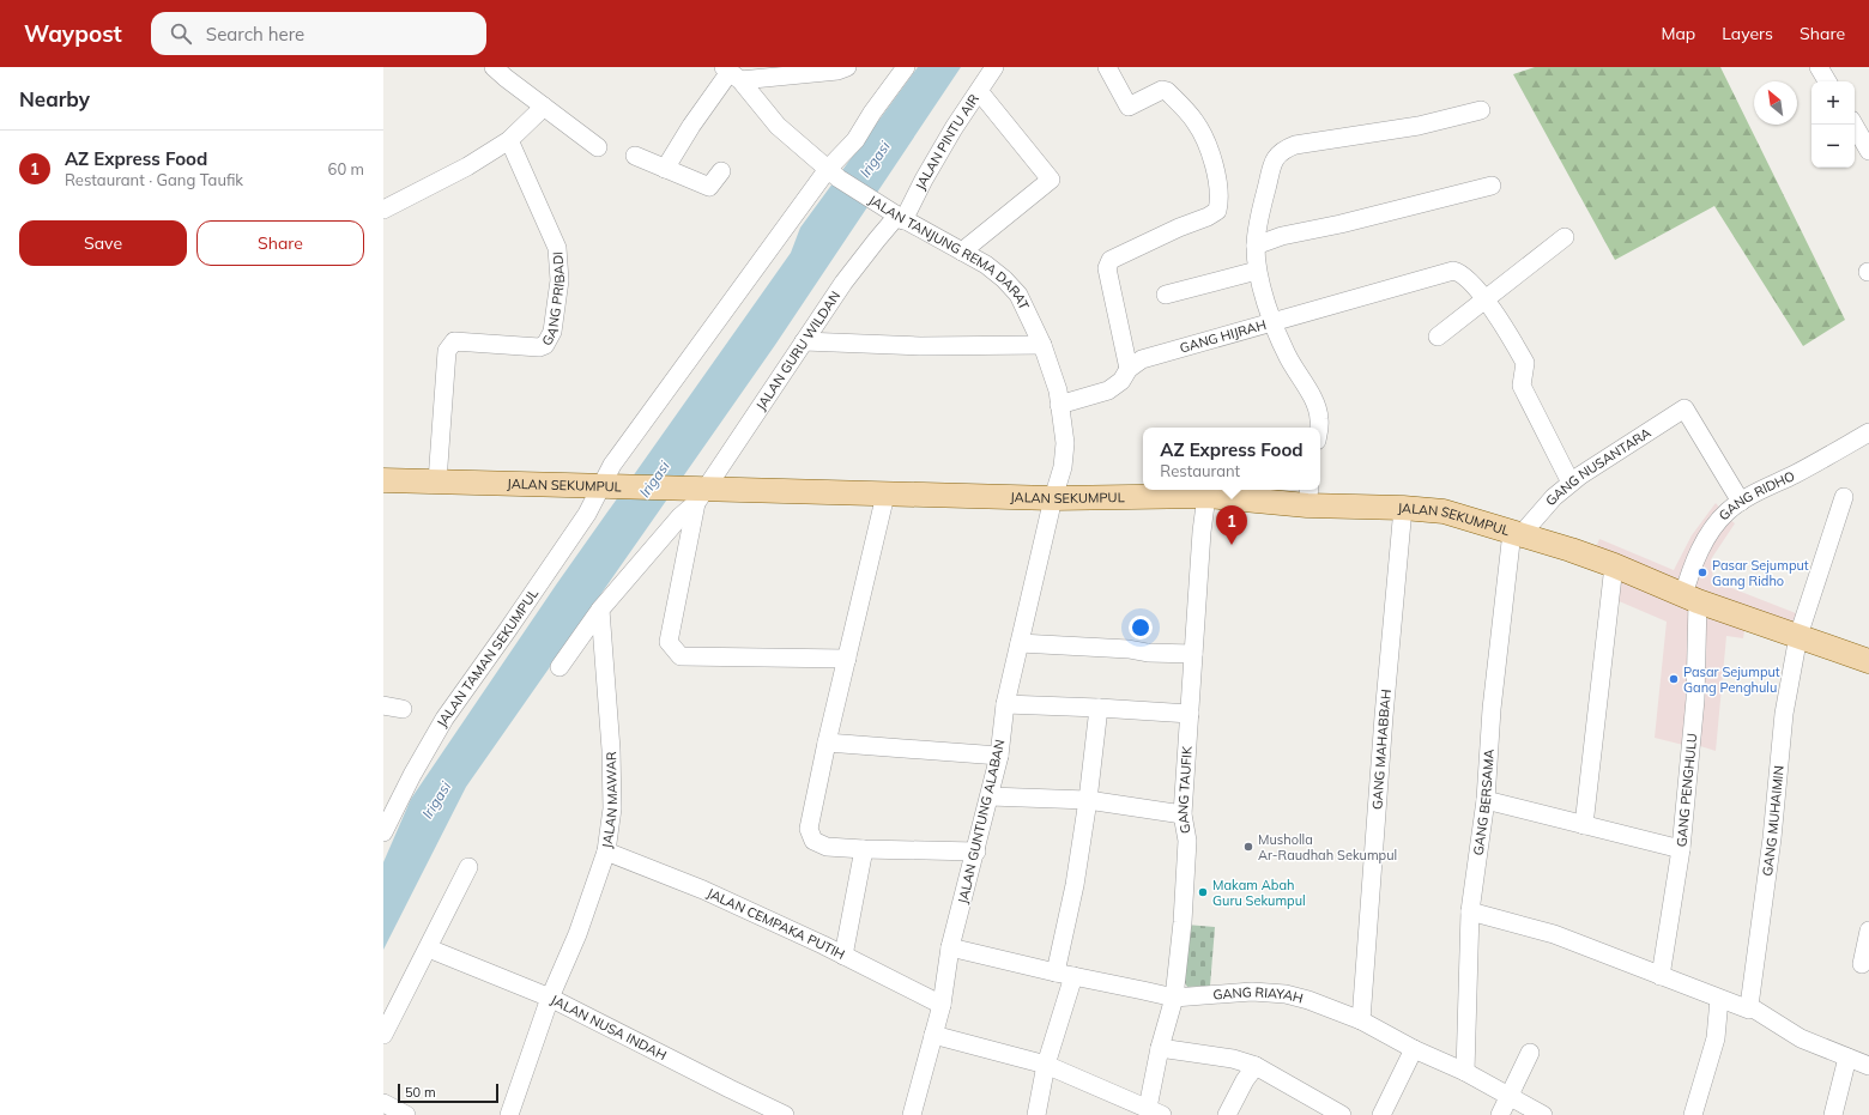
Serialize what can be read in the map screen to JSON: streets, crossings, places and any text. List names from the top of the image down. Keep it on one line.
{"streets":{"main road":["JALAN SEKUMPUL"],"street":["JALAN PINTU AIR","JALAN TANJUNG REMA DARAT","GANG PRIBADI","GANG HIJRAH","JALAN GURU WILDAN","GANG NUSANTARA","GANG RIDHO","JALAN TAMAN SEKUMPUL","GANG MAHABBAH","GANG TAUFIK","GANG PENGHULU","JALAN MAWAR","GANG BERSAMA","JALAN GUNTUNG ALABAN","GANG MUHAIMIN","JALAN CEMPAKA PUTIH","GANG RIAYAH","JALAN NUSA INDAH"]},"crossings":[["JALAN PINTU AIR","JALAN TANJUNG REMA DARAT"],["JALAN PINTU AIR","JALAN GURU WILDAN"],["JALAN TANJUNG REMA DARAT","GANG HIJRAH"],["JALAN TANJUNG REMA DARAT","JALAN GURU WILDAN"],["JALAN TANJUNG REMA DARAT","JALAN SEKUMPUL"],["JALAN TANJUNG REMA DARAT","JALAN TAMAN SEKUMPUL"],["JALAN TANJUNG REMA DARAT","JALAN GUNTUNG ALABAN"],["GANG PRIBADI","JALAN SEKUMPUL"],["JALAN GURU WILDAN","JALAN SEKUMPUL"],["GANG NUSANTARA","JALAN SEKUMPUL"],["GANG NUSANTARA","GANG RIDHO"],["GANG NUSANTARA","GANG BERSAMA"],["JALAN SEKUMPUL","GANG RIDHO"],["JALAN SEKUMPUL","JALAN TAMAN SEKUMPUL"],["JALAN SEKUMPUL","GANG MAHABBAH"],["JALAN SEKUMPUL","GANG TAUFIK"],["JALAN SEKUMPUL","GANG PENGHULU"],["JALAN SEKUMPUL","GANG BERSAMA"],["JALAN SEKUMPUL","JALAN GUNTUNG ALABAN"],["JALAN SEKUMPUL","GANG MUHAIMIN"],["GANG RIDHO","GANG PENGHULU"],["GANG MAHABBAH","GANG RIAYAH"],["GANG TAUFIK","GANG RIAYAH"],["JALAN MAWAR","JALAN CEMPAKA PUTIH"],["JALAN MAWAR","JALAN NUSA INDAH"],["GANG BERSAMA","GANG RIAYAH"],["JALAN GUNTUNG ALABAN","JALAN CEMPAKA PUTIH"],["JALAN GUNTUNG ALABAN","GANG RIAYAH"]],"water":["Irigasi"],"places":["Pasar Sejumput Gang Ridho","Pasar Sejumput Gang Penghulu","Musholla Ar-Raudhah Sekumpul","Makam Abah Guru Sekumpul"],"scale_bar":"50 m","north":"top left","page":{"header":"Waypost","search":"Search here","nav":["Map","Layers","Share"],"heading":"Nearby","map_buttons":["+","−"],"list":[{"mark":"1","name":"AZ Express Food","note":"Restaurant · Gang Taufik","value":"60 m"}],"buttons":["Save","Share"],"popup":["AZ Express Food","Restaurant"],"pins":"1","scale":"50 m"}}
